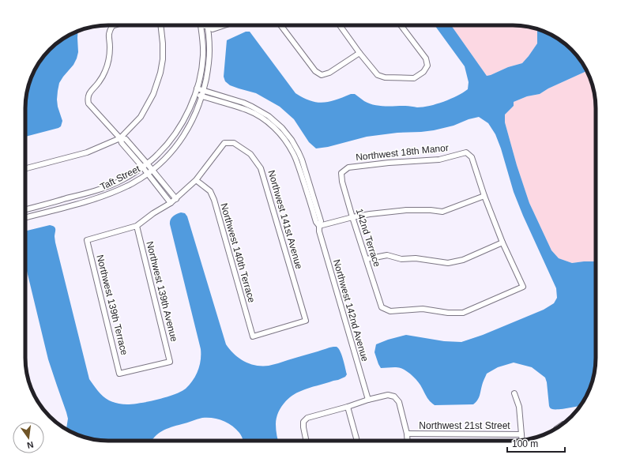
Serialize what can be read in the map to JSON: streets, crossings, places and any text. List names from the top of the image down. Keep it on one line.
{"streets":{"street":["Northwest 18th Manor","Taft Street","Northwest 141st Avenue","142nd Terrace","Northwest 140th Terrace","Northwest 139th Avenue","Northwest 139th Terrace","Northwest 142nd Avenue","Northwest 21st Street"]},"crossings":[["Northwest 18th Manor","142nd Terrace"],["Taft Street","Northwest 142nd Avenue"],["Northwest 141st Avenue","Northwest 140th Terrace"],["Northwest 139th Avenue","Northwest 139th Terrace"]],"scale_bar":"100 m","north":"bottom"}
